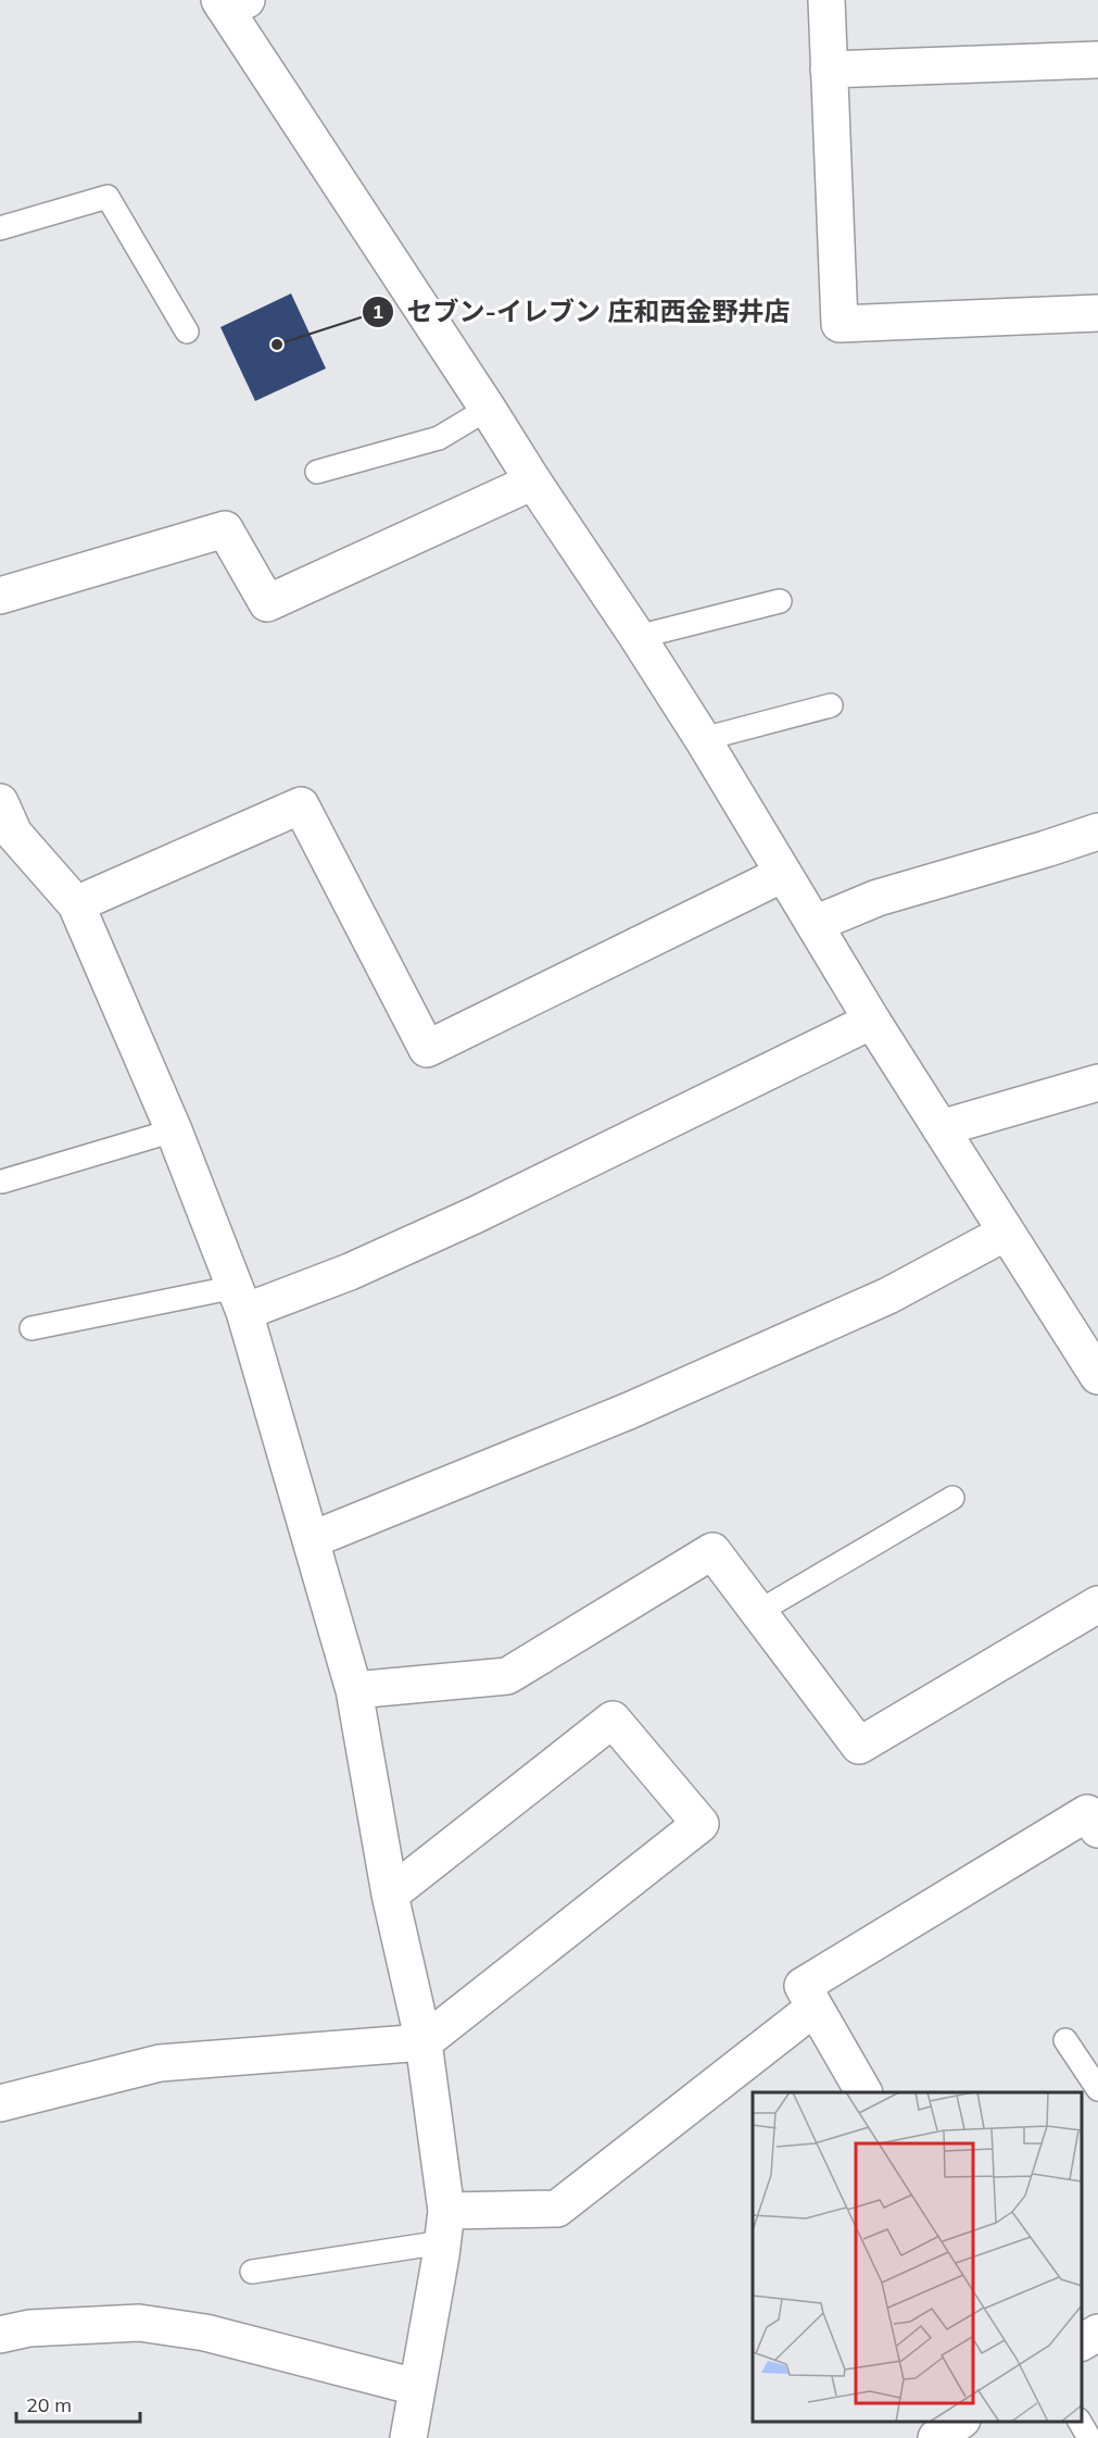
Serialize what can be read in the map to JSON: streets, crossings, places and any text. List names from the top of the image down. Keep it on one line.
{"places":["セブン-イレブン 庄和西金野井店"],"scale_bar":"20 m"}
